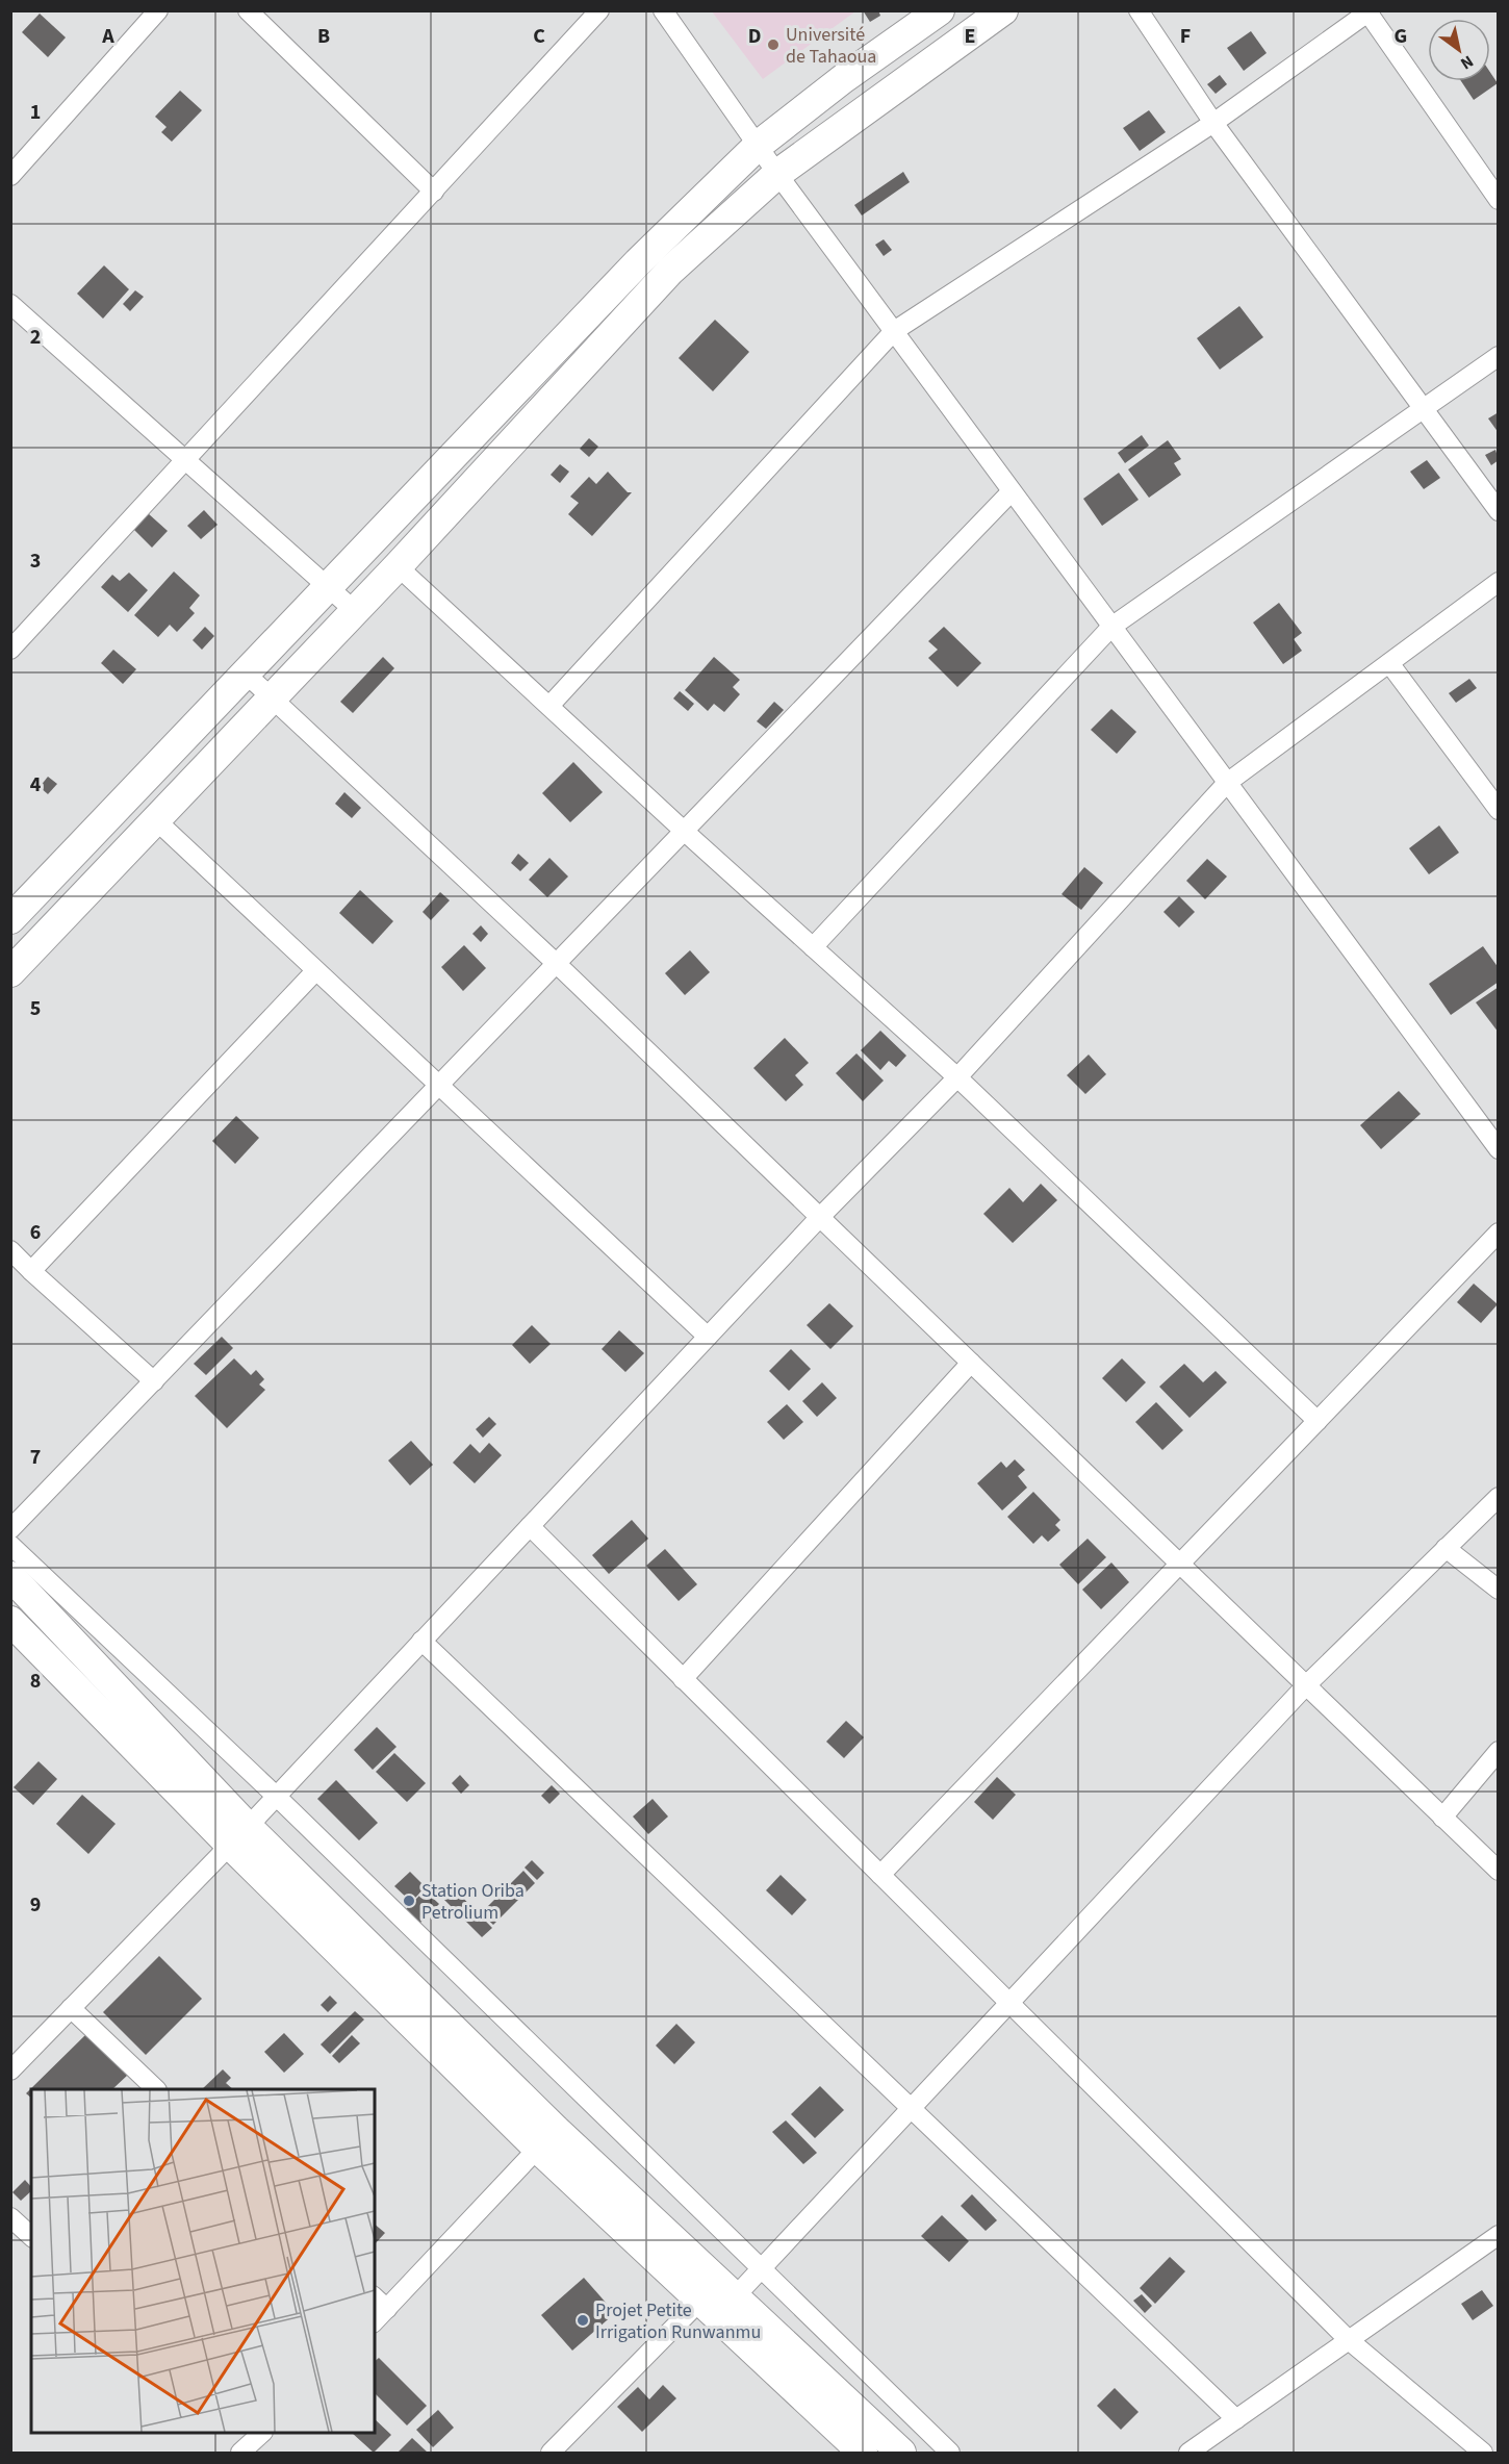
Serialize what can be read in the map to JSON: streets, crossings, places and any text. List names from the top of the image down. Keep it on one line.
{"places":["Université de Tahaoua","Station Oriba Petrolium","Projet Petite Irrigation Runwanmu"],"north":"bottom right","grid":{"columns":["A","B","C","D","E","F","G"],"rows":["1","2","3","4","5","6","7","8","9"]}}
